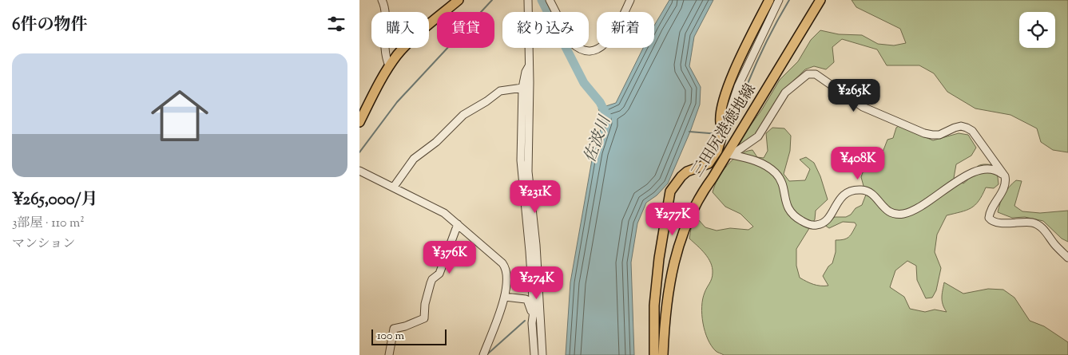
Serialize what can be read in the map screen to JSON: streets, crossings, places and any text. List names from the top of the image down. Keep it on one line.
{"streets":{"main road":["三田尻港徳地線"]},"water":["佐波川"],"scale_bar":"100 m","page":{"heading":"6件の物件","chip":["購入","賃貸","絞り込み","新着"],"list":[{"name":"¥265,000/月","note":"3部屋 · 110 m² · マンション"}],"price":["¥265K","¥408K","¥231K","¥277K","¥376K","¥274K"],"scale":"100 m"}}
